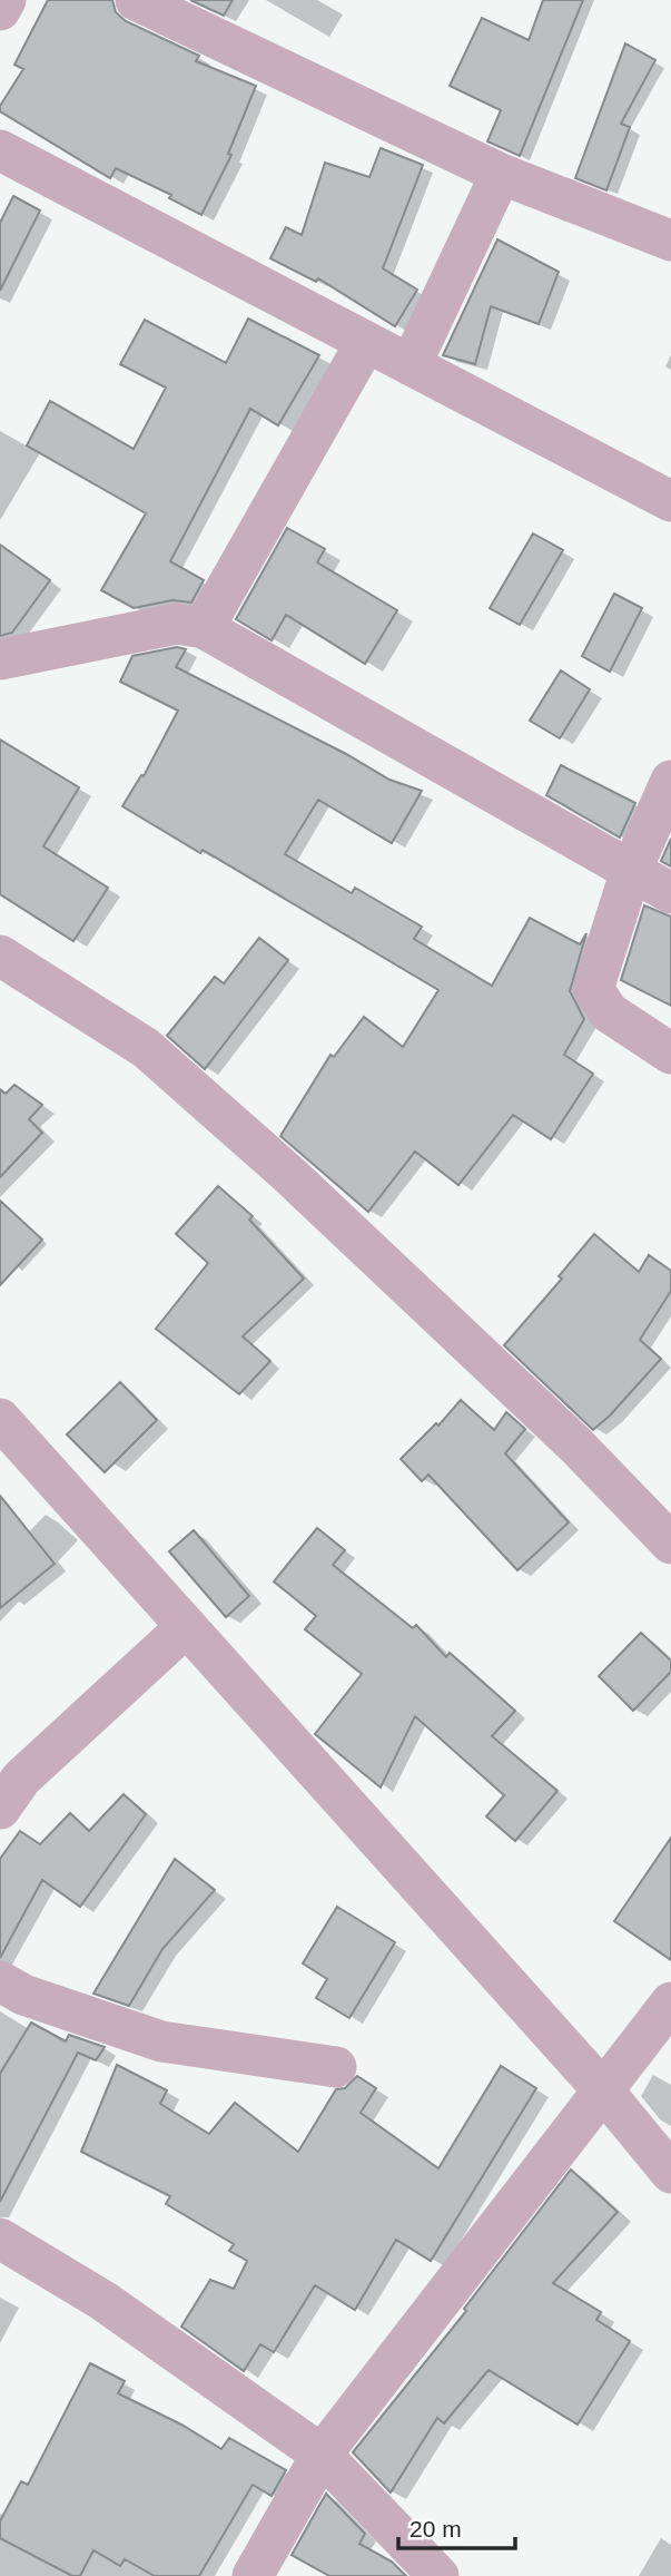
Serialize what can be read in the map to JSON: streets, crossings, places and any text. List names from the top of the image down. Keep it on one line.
{"scale_bar":"20 m"}
